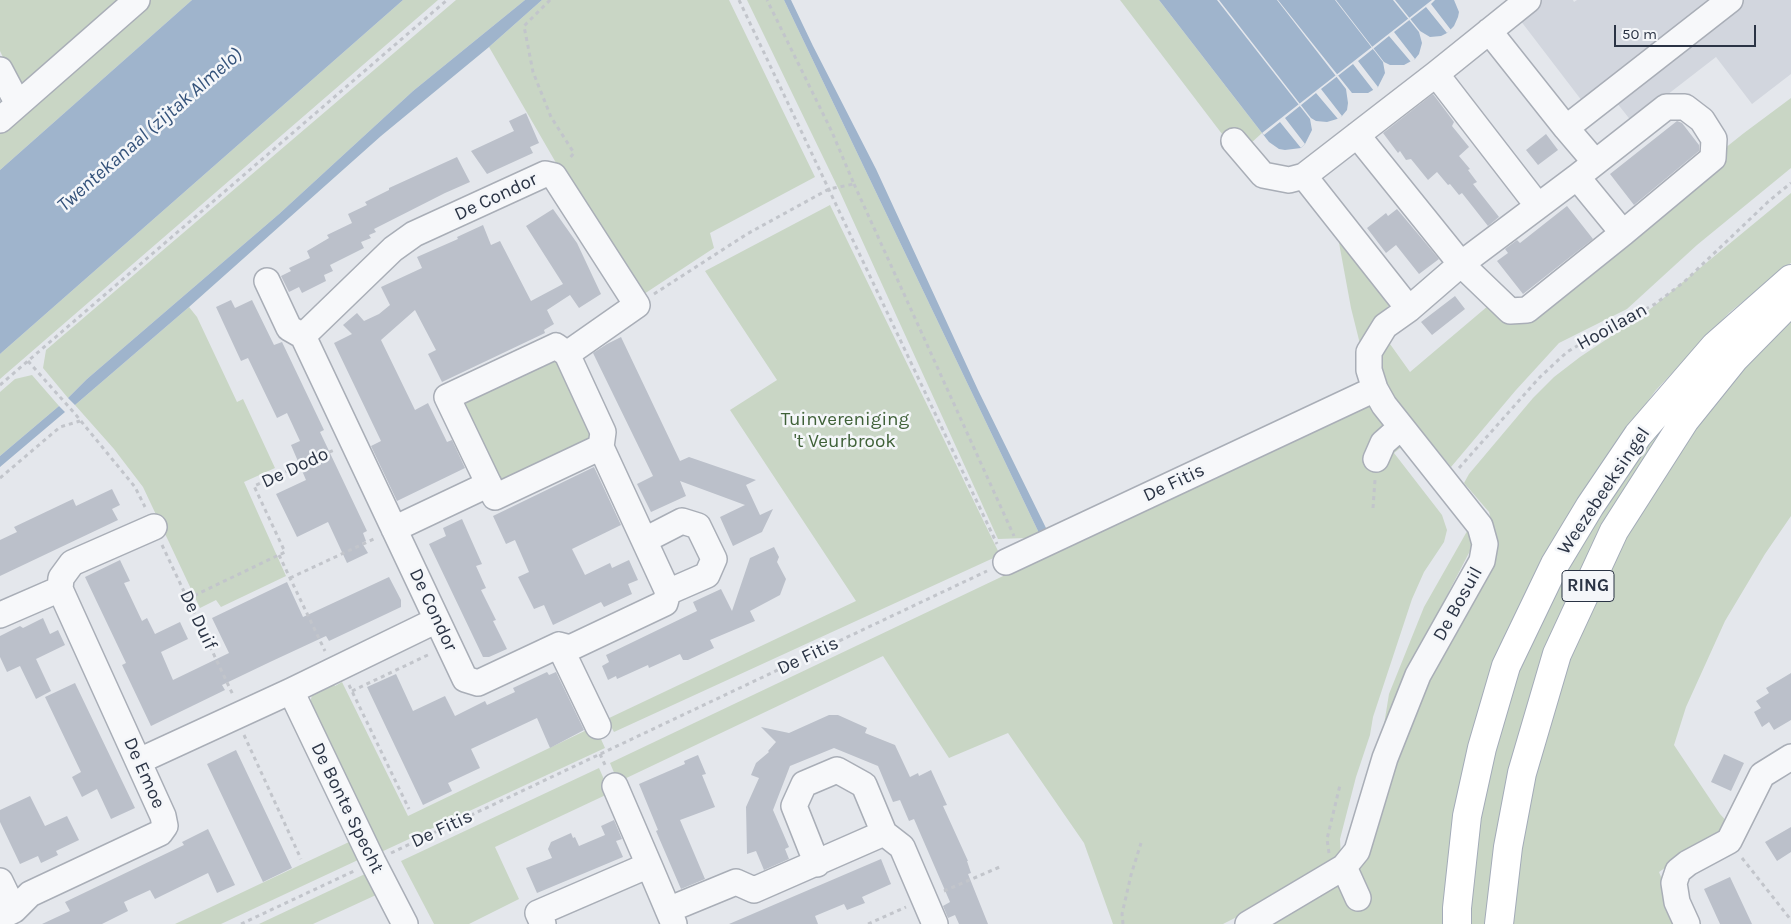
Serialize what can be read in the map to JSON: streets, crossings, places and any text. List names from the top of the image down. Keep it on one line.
{"streets":{"main road":["Weezebeeksingel","RING"],"street":["De Condor","De Fitis","De Bosuil","De Emoe","De Bonte Specht"],"path":["Hooilaan","De Dodo","De Duif"]},"crossings":[["De Condor","De Dodo"],["Hooilaan","De Bosuil"],["De Fitis","De Bosuil"],["De Fitis","De Bonte Specht"]],"water":["Twentekanaal (zijtak Almelo)"],"parks":["Tuinvereniging 't Veurbrook"],"scale_bar":"50 m"}
